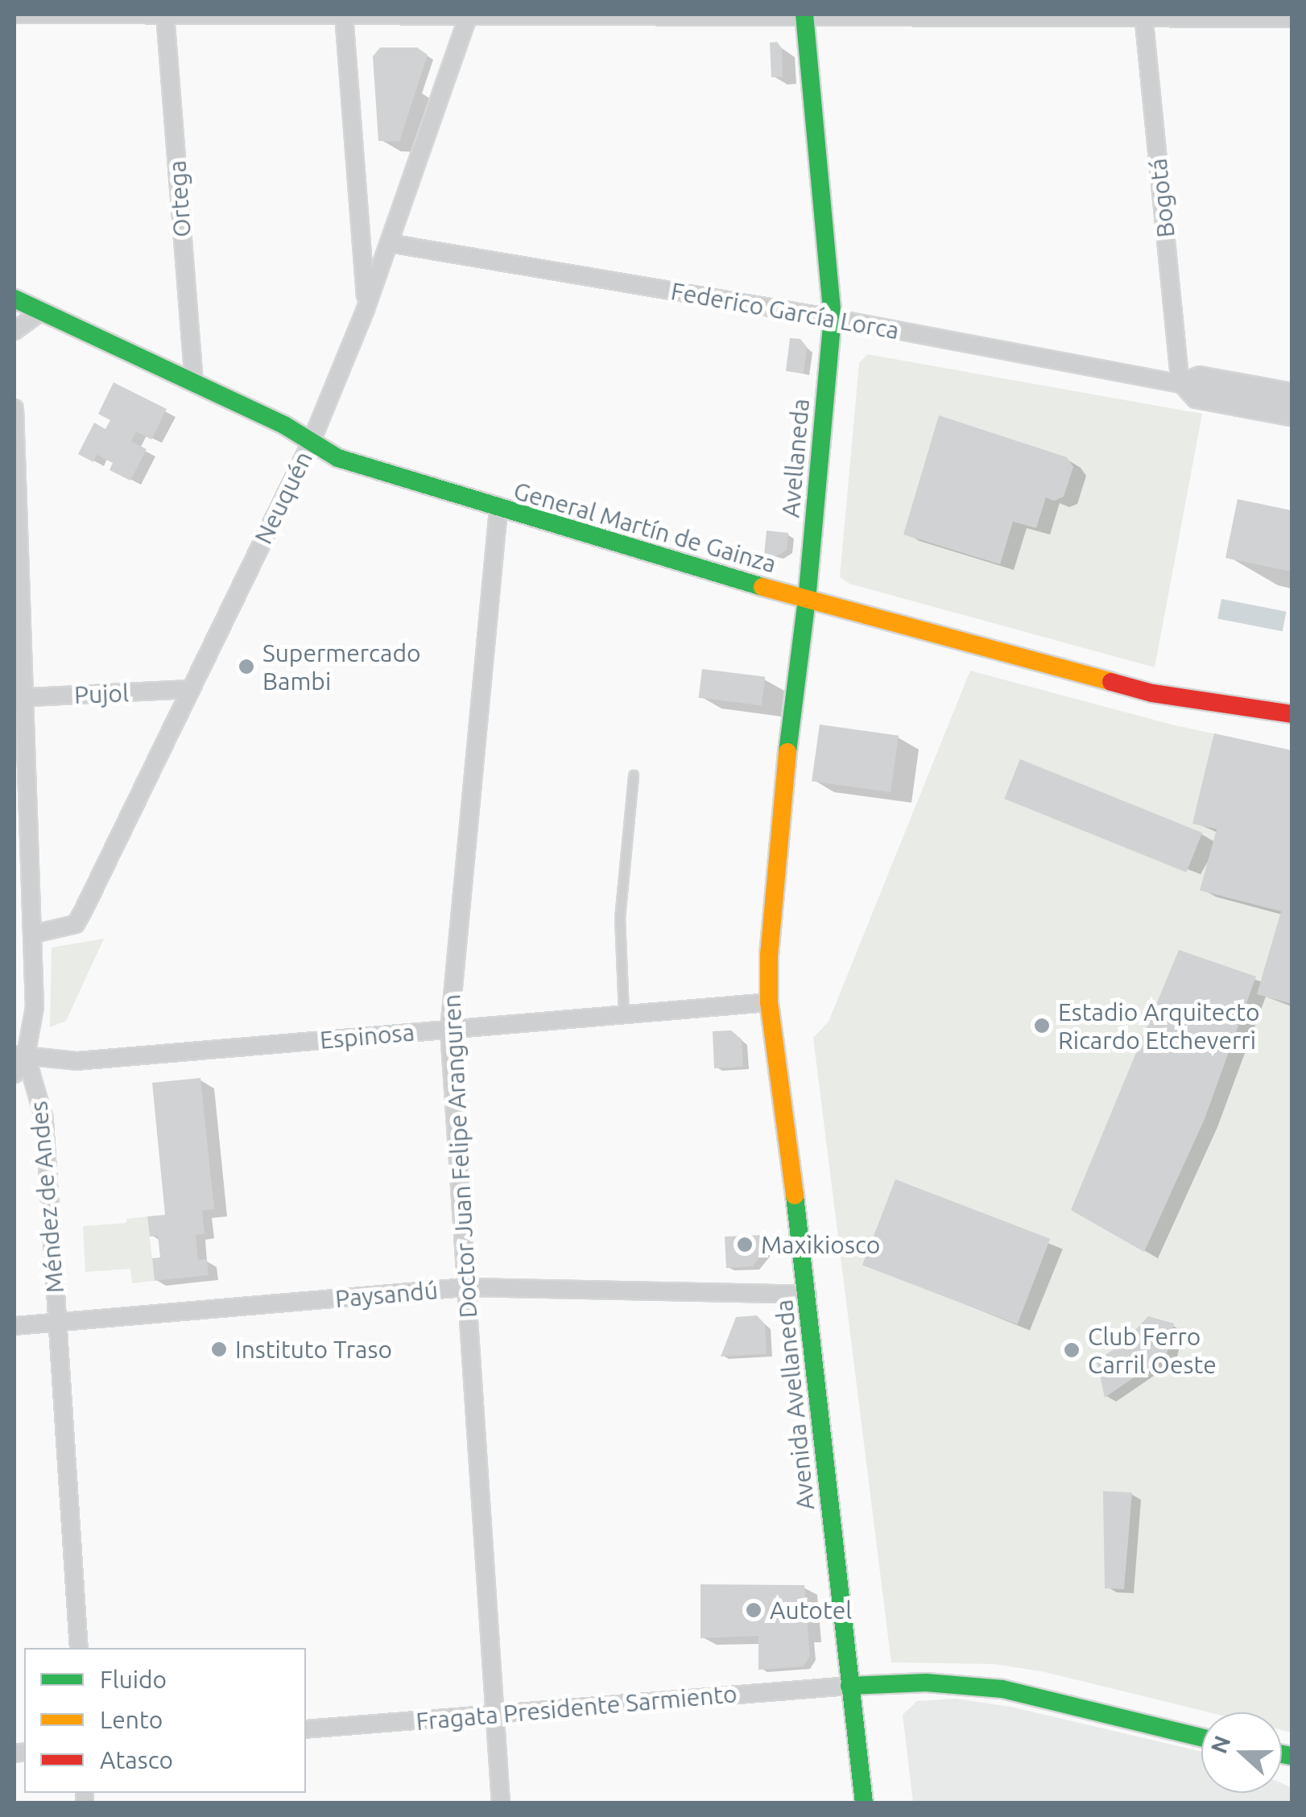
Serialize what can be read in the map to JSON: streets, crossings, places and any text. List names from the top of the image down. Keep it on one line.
{"streets":{"street":["Bogotá","Ortega","Federico García Lorca","Avellaneda","Neuquén","General Martín de Gainza","Pujol","Espinosa","Doctor Juan Felipe Aranguren","Méndez de Andes","Paysandú","Avenida Avellaneda","Fragata Presidente Sarmiento"]},"crossings":[["Bogotá","Federico García Lorca"],["Ortega","General Martín de Gainza"],["Federico García Lorca","Avellaneda"],["Federico García Lorca","Neuquén"],["Avellaneda","General Martín de Gainza"],["Avellaneda","Espinosa"],["Avellaneda","Avenida Avellaneda"],["Neuquén","General Martín de Gainza"],["Neuquén","Pujol"],["Neuquén","Méndez de Andes"],["General Martín de Gainza","Doctor Juan Felipe Aranguren"],["Pujol","Méndez de Andes"],["Espinosa","Doctor Juan Felipe Aranguren"],["Espinosa","Méndez de Andes"],["Espinosa","Avenida Avellaneda"],["Doctor Juan Felipe Aranguren","Paysandú"],["Doctor Juan Felipe Aranguren","Fragata Presidente Sarmiento"],["Méndez de Andes","Paysandú"],["Paysandú","Avenida Avellaneda"],["Avenida Avellaneda","Fragata Presidente Sarmiento"]],"places":["Supermercado Bambi","Estadio Arquitecto Ricardo Etcheverri","Maxikiosco","Instituto Traso","Club Ferro Carril Oeste","Autotel"],"legend":["Fluido","Lento","Atasco"],"north":"left"}
